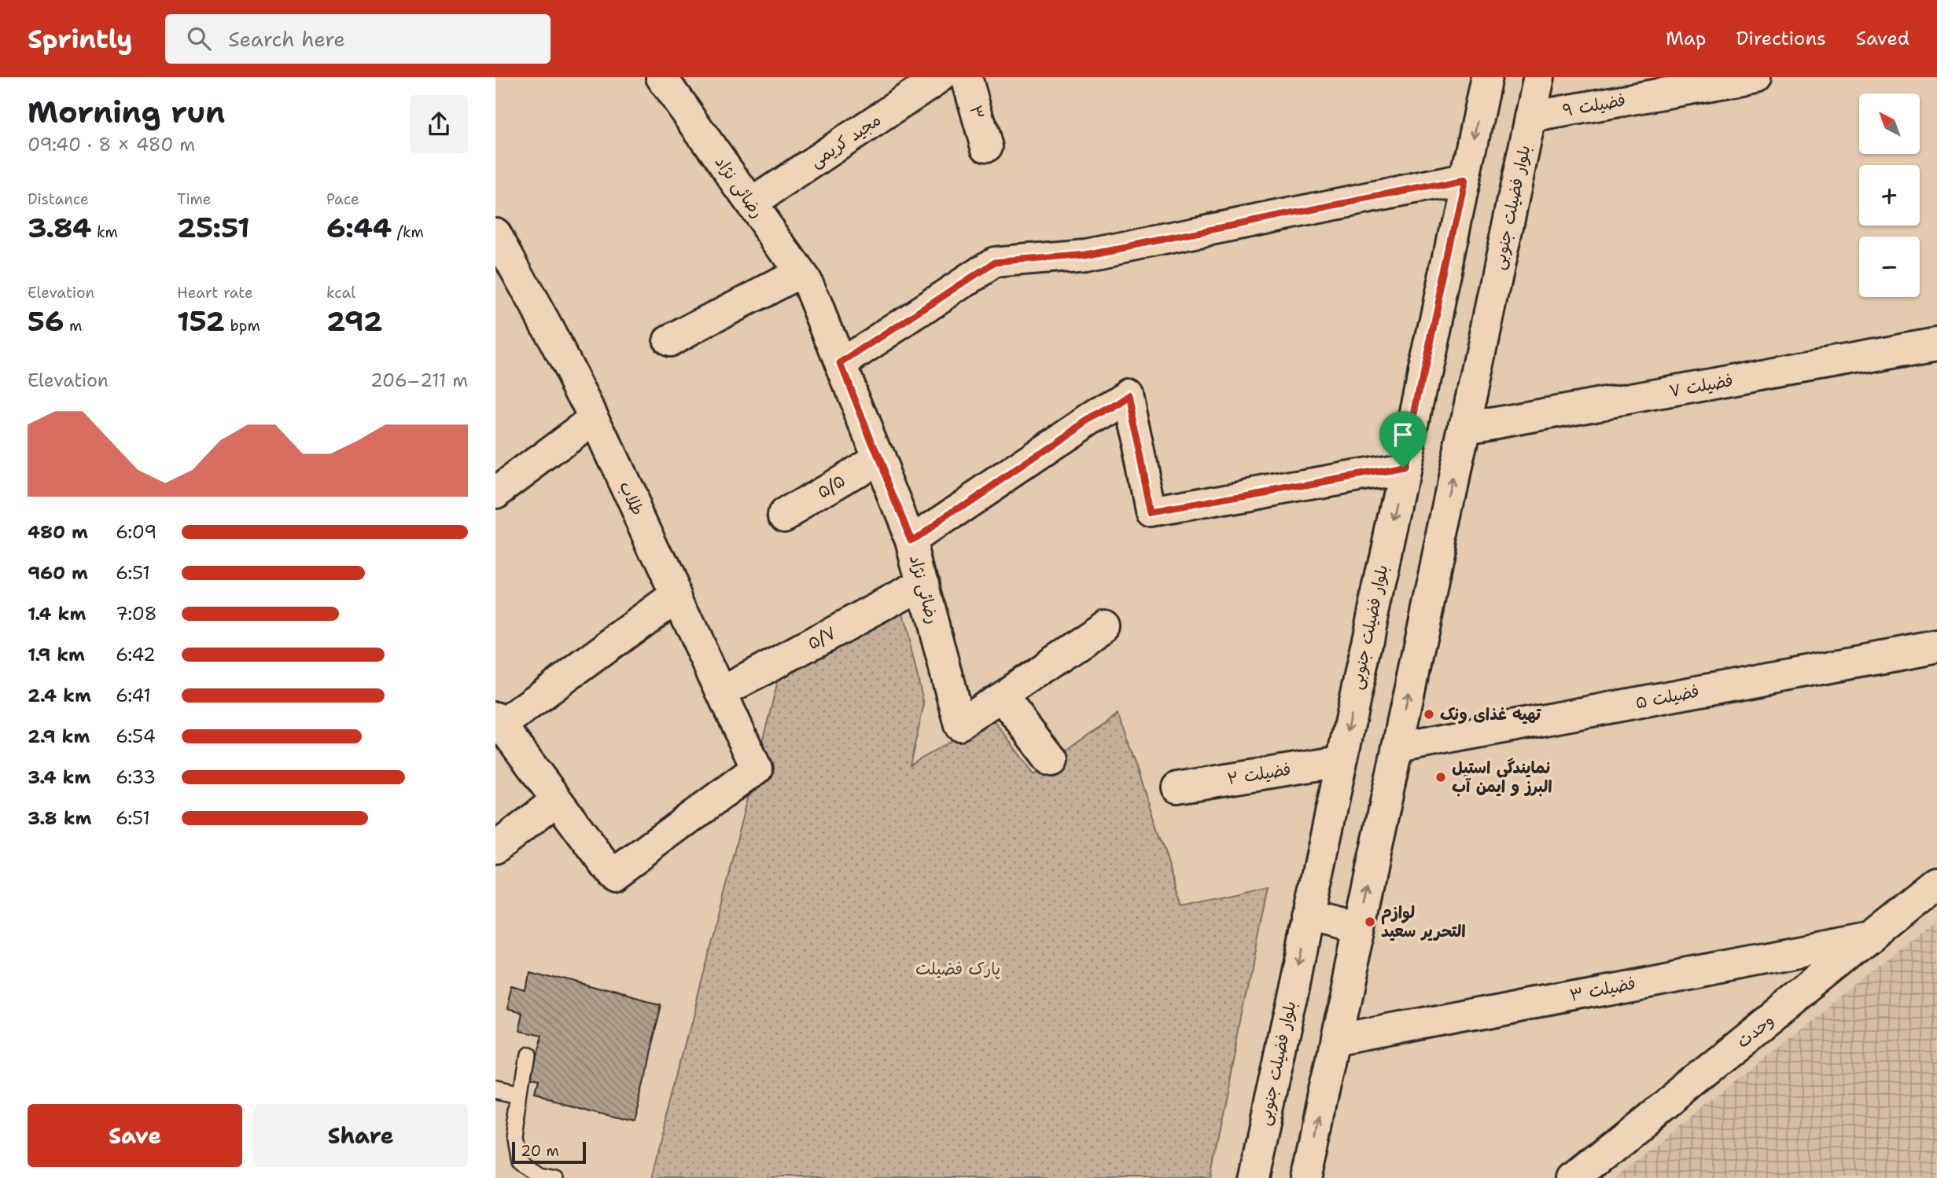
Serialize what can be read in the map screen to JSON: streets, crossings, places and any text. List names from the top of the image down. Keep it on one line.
{"streets":{"street":["فضیلت ۹","۳","مجید کریمی","رضائی نژاد","بلوار فضیلت جنوبی","فضیلت ۷","۵/۵","طلاب","۵/۷","فضیلت ۵","فضیلت ۲","فضیلت ۳","وحدت"]},"crossings":[["فضیلت ۹","بلوار فضیلت جنوبی"],["مجید کریمی","رضائی نژاد"],["رضائی نژاد","۵/۵"],["رضائی نژاد","۵/۷"],["بلوار فضیلت جنوبی","فضیلت ۷"],["بلوار فضیلت جنوبی","فضیلت ۵"],["بلوار فضیلت جنوبی","فضیلت ۲"],["بلوار فضیلت جنوبی","فضیلت ۳"],["طلاب","۵/۷"],["فضیلت ۳","وحدت"]],"parks":["پارک فضیلت"],"places":["تهیه غذای ونک","نمایندگی استيل البرز و ایمن آب","لوازم التحریر سعید"],"scale_bar":"20 m","north":"top left","page":{"header":"Sprintly","search":"Search here","nav":["Map","Directions","Saved"],"heading":["Morning run","09:40 · 8 × 480 m"],"map_buttons":["+","−"],"stats":[["Distance","3.84 km"],["Time","25:51"],["Pace","6:44 /km"],["Elevation","56 m"],["Heart rate","152 bpm"],["kcal","292"]],"chart":["Elevation","206–211 m"],"list":[{"name":"480 m","note":"6:09"},{"name":"960 m","note":"6:51"},{"name":"1.4 km","note":"7:08"},{"name":"1.9 km","note":"6:42"},{"name":"2.4 km","note":"6:41"},{"name":"2.9 km","note":"6:54"},{"name":"3.4 km","note":"6:33"},{"name":"3.8 km","note":"6:51"}],"buttons":["Save","Share"],"scale":"20 m"}}
